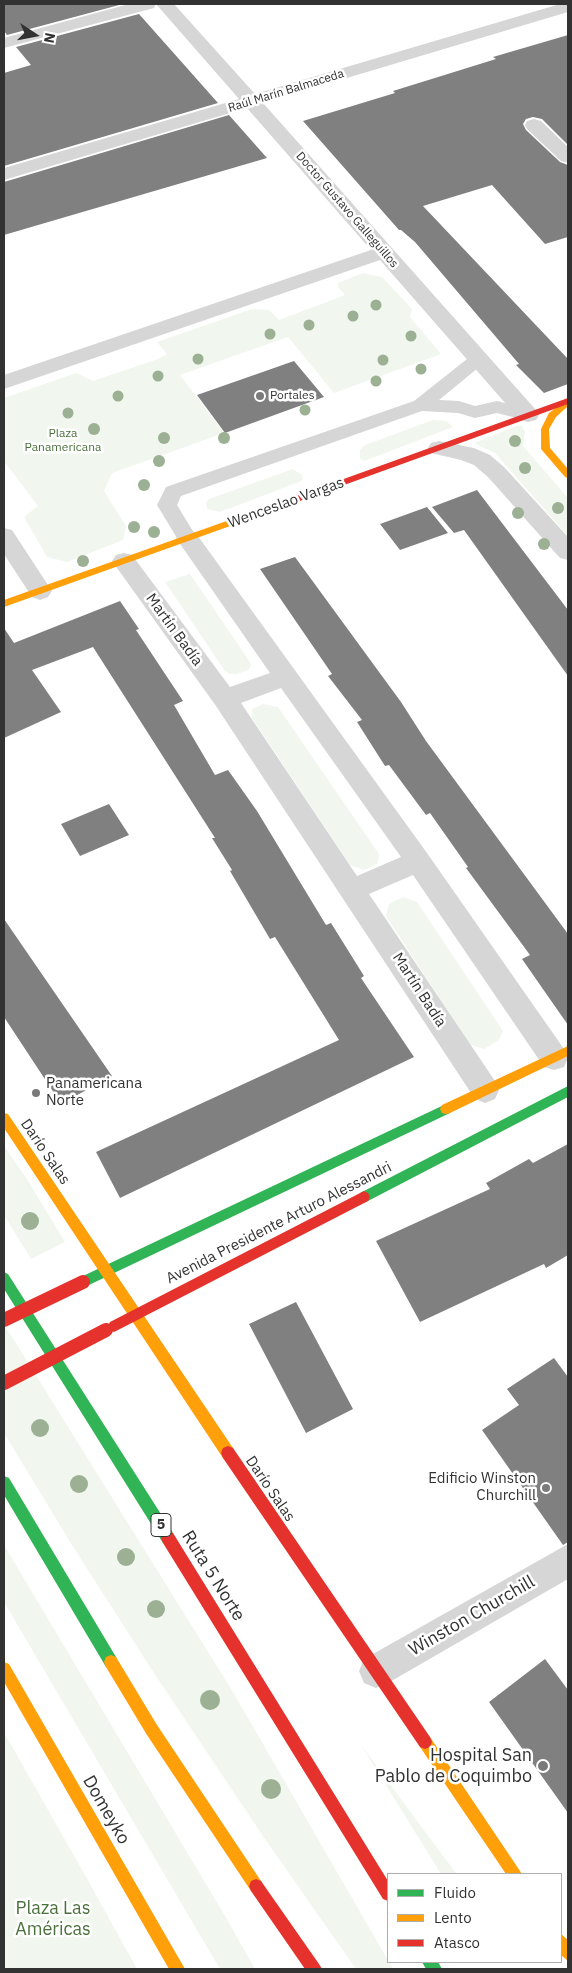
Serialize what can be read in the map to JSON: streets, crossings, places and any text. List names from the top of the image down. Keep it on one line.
{"streets":{"main road":["Wenceslao Vargas","Darío Salas","Avenida Presidente Arturo Alessandri","5","Ruta 5 Norte","Domeyko"],"street":["Raúl Marín Balmaceda","Doctor Gustavo Galleguillos","Martín Badía","Winston Churchill"]},"crossings":[["Raúl Marín Balmaceda","Doctor Gustavo Galleguillos"],["Doctor Gustavo Galleguillos","Wenceslao Vargas"],["Wenceslao Vargas","Martín Badía"],["Martín Badía","Avenida Presidente Arturo Alessandri"],["Darío Salas","Avenida Presidente Arturo Alessandri"],["Darío Salas","Winston Churchill"]],"parks":["Plaza Panamericana","Plaza Las Américas"],"places":["Portales","Panamericana Norte","Edificio Winston Churchill","Hospital San Pablo de Coquimbo"],"legend":["Fluido","Lento","Atasco"],"north":"right"}
